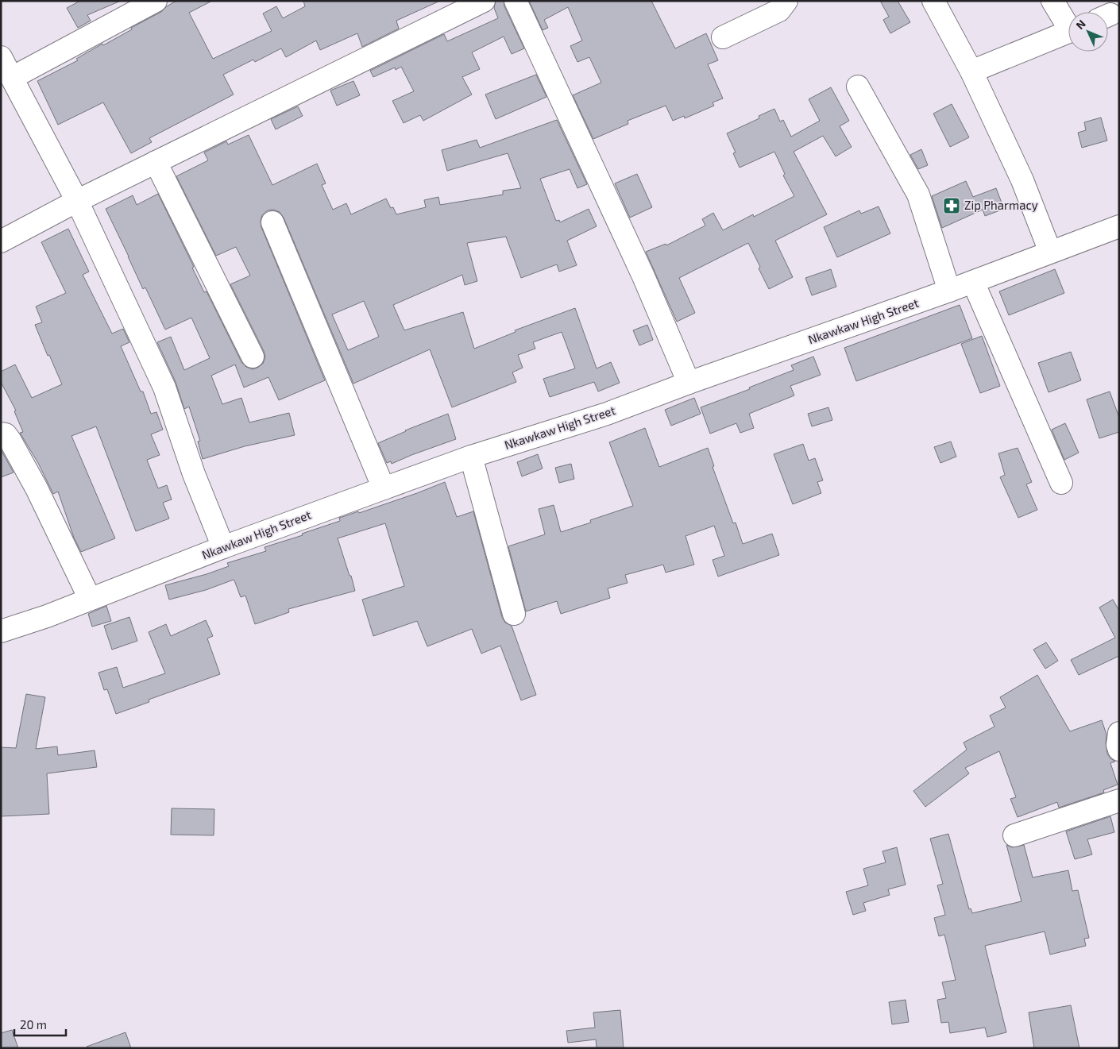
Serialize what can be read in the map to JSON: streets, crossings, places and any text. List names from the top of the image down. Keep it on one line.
{"streets":{"street":["Nkawkaw High Street"]},"places":{"pharmacy":["Zip Pharmacy"]},"scale_bar":"20 m","north":"top left"}
